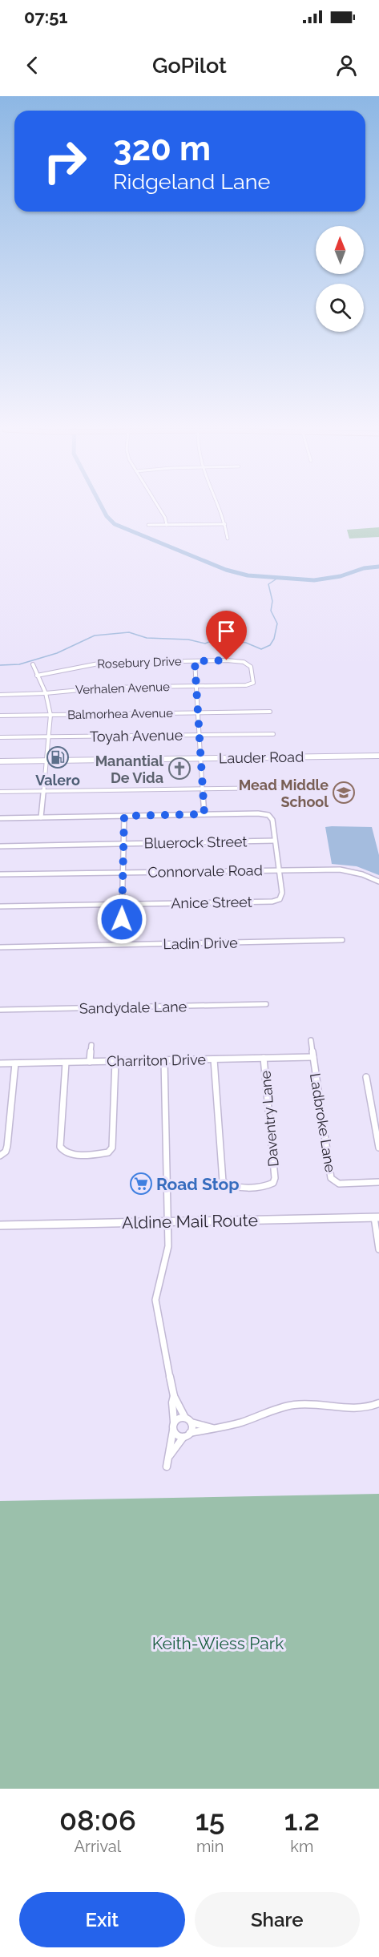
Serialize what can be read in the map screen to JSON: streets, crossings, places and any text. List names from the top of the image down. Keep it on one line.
{"streets":{"main road":["Lauder Road","Aldine Mail Route"],"street":["Rosebury Drive","Verhalen Avenue","Balmorhea Avenue","Toyah Avenue","Bluerock Street","Connorvale Road","Anice Street","Ladin Drive","Sandydale Lane","Charriton Drive","Daventry Lane","Ladbroke Lane"]},"crossings":[["Rosebury Drive","Verhalen Avenue"],["Connorvale Road","Anice Street"],["Charriton Drive","Daventry Lane"],["Charriton Drive","Ladbroke Lane"]],"parks":["Keith-Wiess Park"],"places":{"fuel station":["Valero"],"church":["Manantial De Vida"],"school or university":["Mead Middle School"],"supermarket":["Road Stop"]},"north":"top","page":{"status":"07:51","header":"GoPilot","turn":["320 m","Ridgeland Lane"],"eta":["08:06","Arrival","15","min","1.2","km"],"buttons":["Exit","Share"]}}
